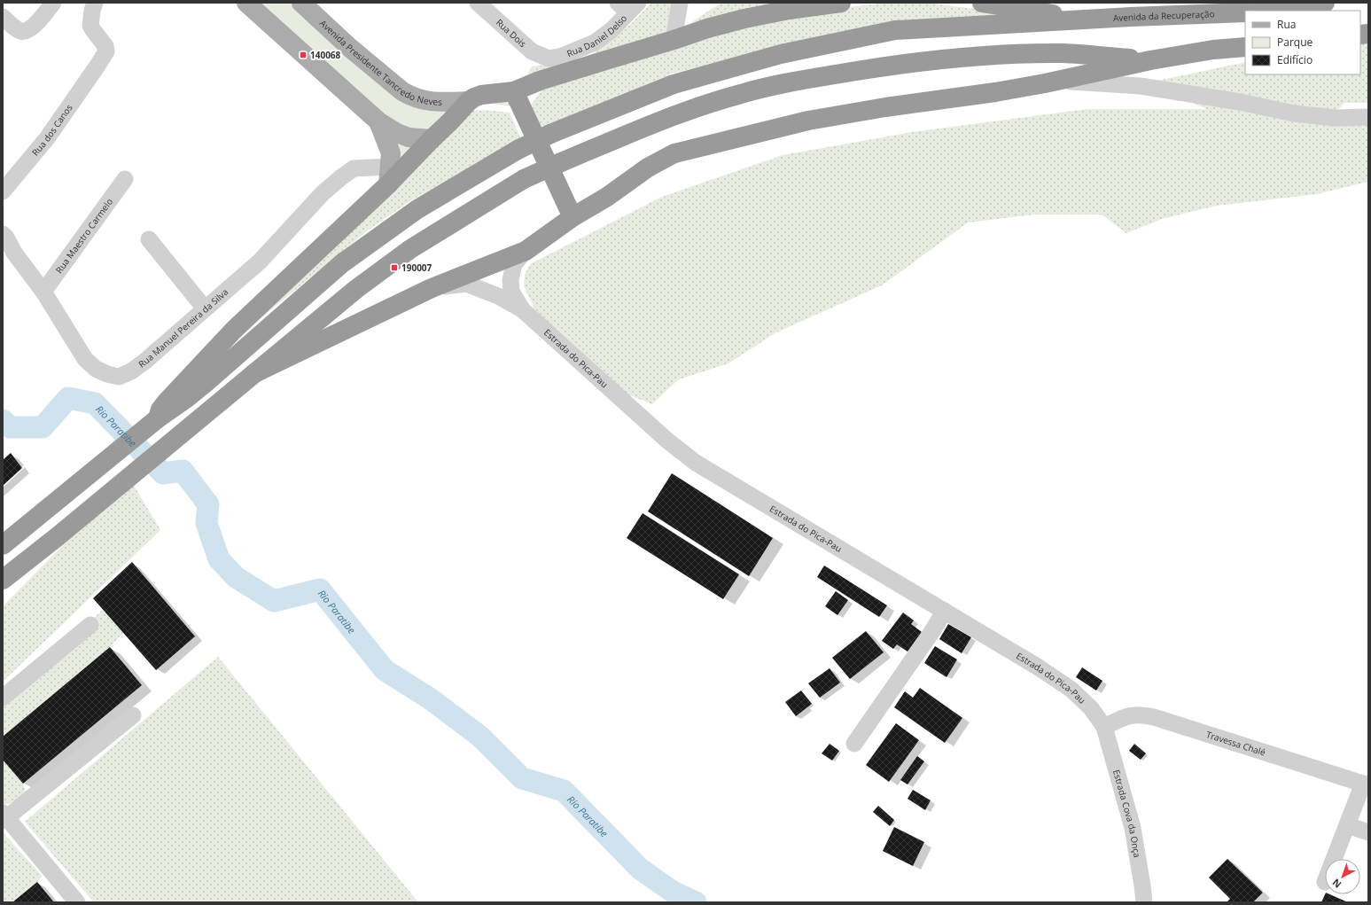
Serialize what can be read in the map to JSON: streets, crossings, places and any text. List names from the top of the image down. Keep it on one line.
{"streets":{"highway":["Avenida da Recuperação"],"main road":["Avenida Presidente Tancredo Neves"],"street":["Rua Dois","Rua Daniel Delso","Rua dos Canos","Rua Maestro Carmelo","Rua Manuel Pereira da Silva","Estrada do Pica-Pau","Travessa Chalé","Estrada Cova da Onça"]},"crossings":[["Rua Dois","Rua Daniel Delso"],["Rua Maestro Carmelo","Rua Manuel Pereira da Silva"],["Estrada do Pica-Pau","Travessa Chalé"],["Estrada do Pica-Pau","Estrada Cova da Onça"],["Travessa Chalé","Estrada Cova da Onça"]],"water":["Rio Paratibe"],"places":{"transit":["140068","190007"]},"legend":["Rua","Parque","Edifício"],"north":"bottom left"}
